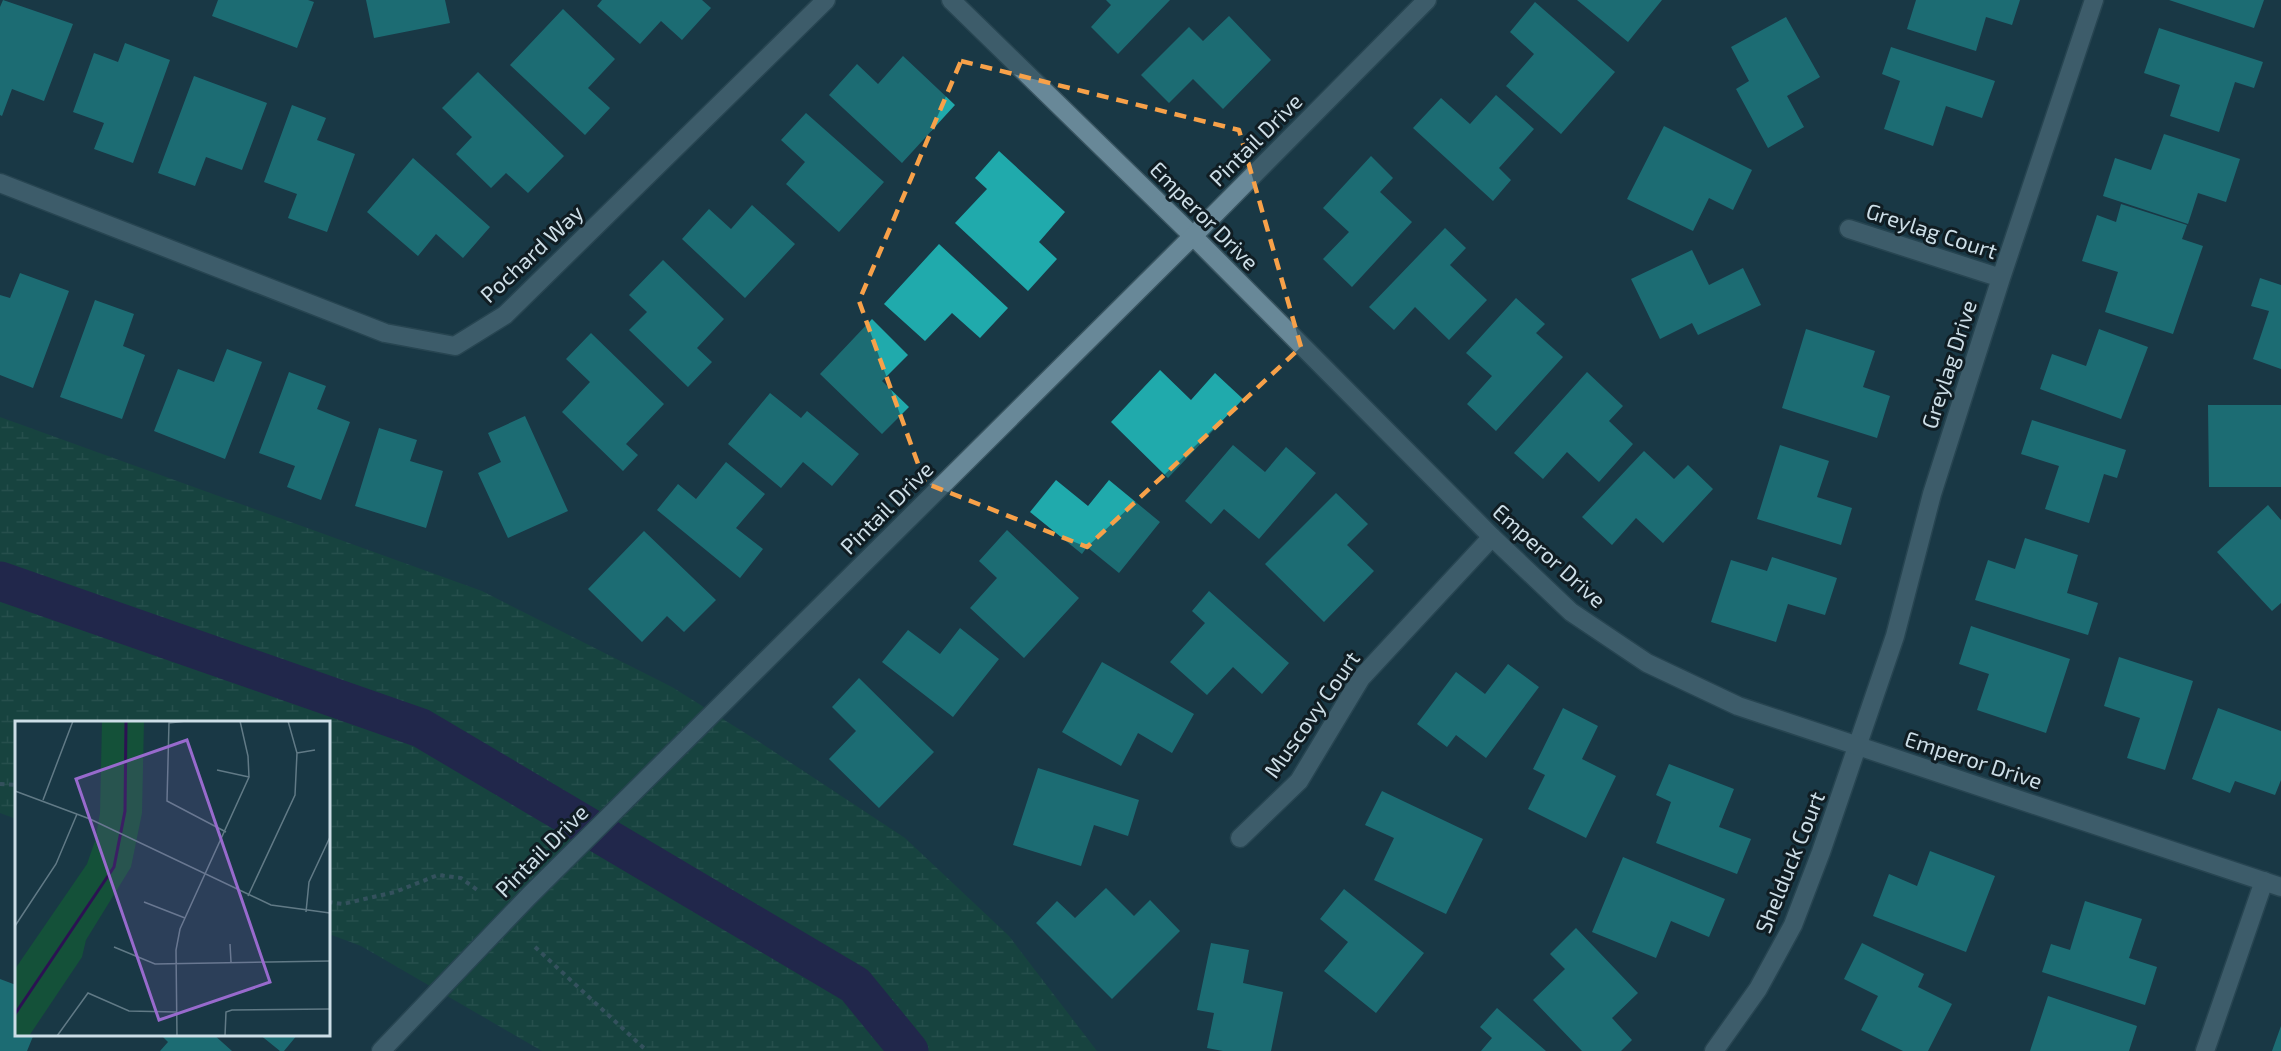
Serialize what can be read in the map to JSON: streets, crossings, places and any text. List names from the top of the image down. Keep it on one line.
{"streets":{"street":["Pintail Drive","Emperor Drive","Greylag Court","Pochard Way","Greylag Drive","Muscovy Court","Shelduck Court"]},"crossings":[["Pintail Drive","Emperor Drive"],["Emperor Drive","Greylag Drive"],["Emperor Drive","Muscovy Court"],["Emperor Drive","Shelduck Court"],["Greylag Court","Greylag Drive"],["Greylag Drive","Shelduck Court"]]}
